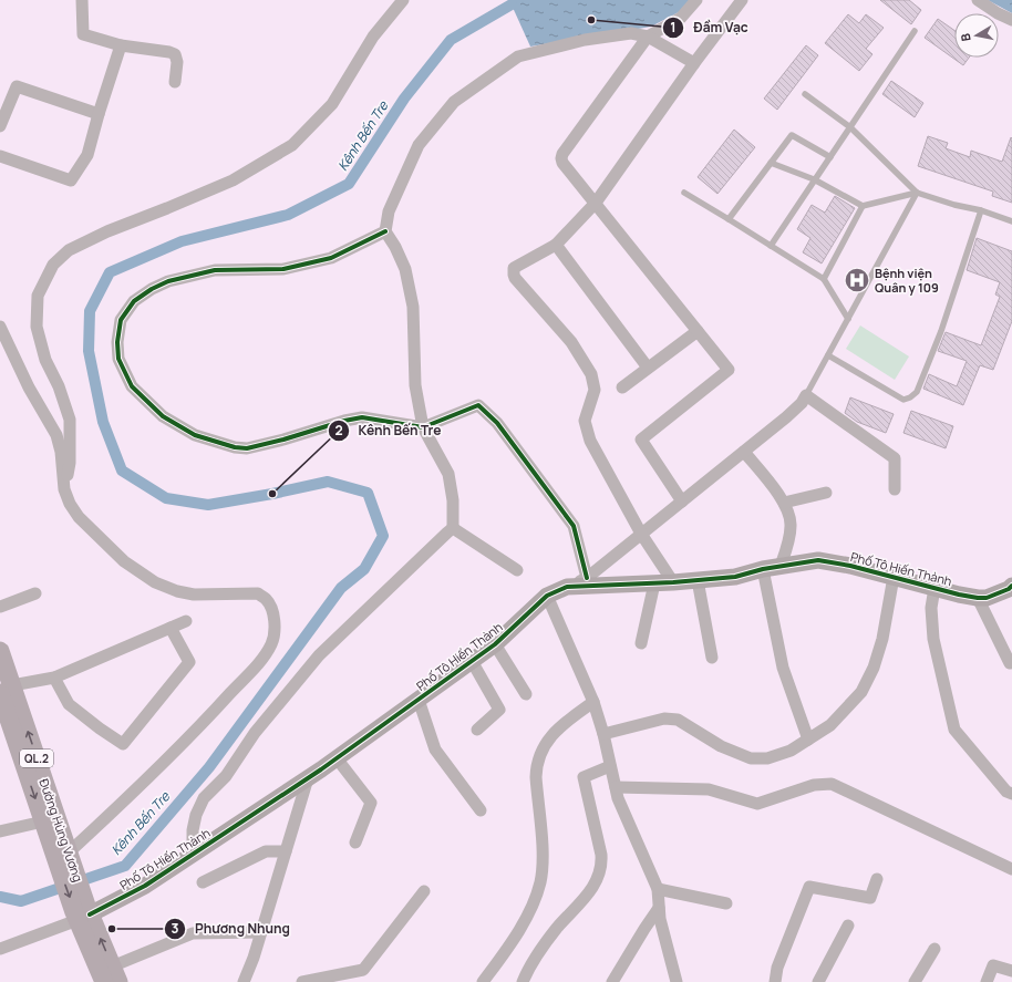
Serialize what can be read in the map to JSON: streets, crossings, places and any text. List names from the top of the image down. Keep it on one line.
{"streets":{"main road":["QL.2","Đường Hùng Vương"],"street":["Phố Tô Hiến Thành"]},"crossings":[["Phố Tô Hiến Thành","Đường Hùng Vương"]],"water":["Kênh Bến Tre"],"places":{"other":["Đầm Vạc","Kênh Bến Tre","Phương Nhung"],"hospital":["Bệnh viện Quân y 109"]},"north":"left"}
